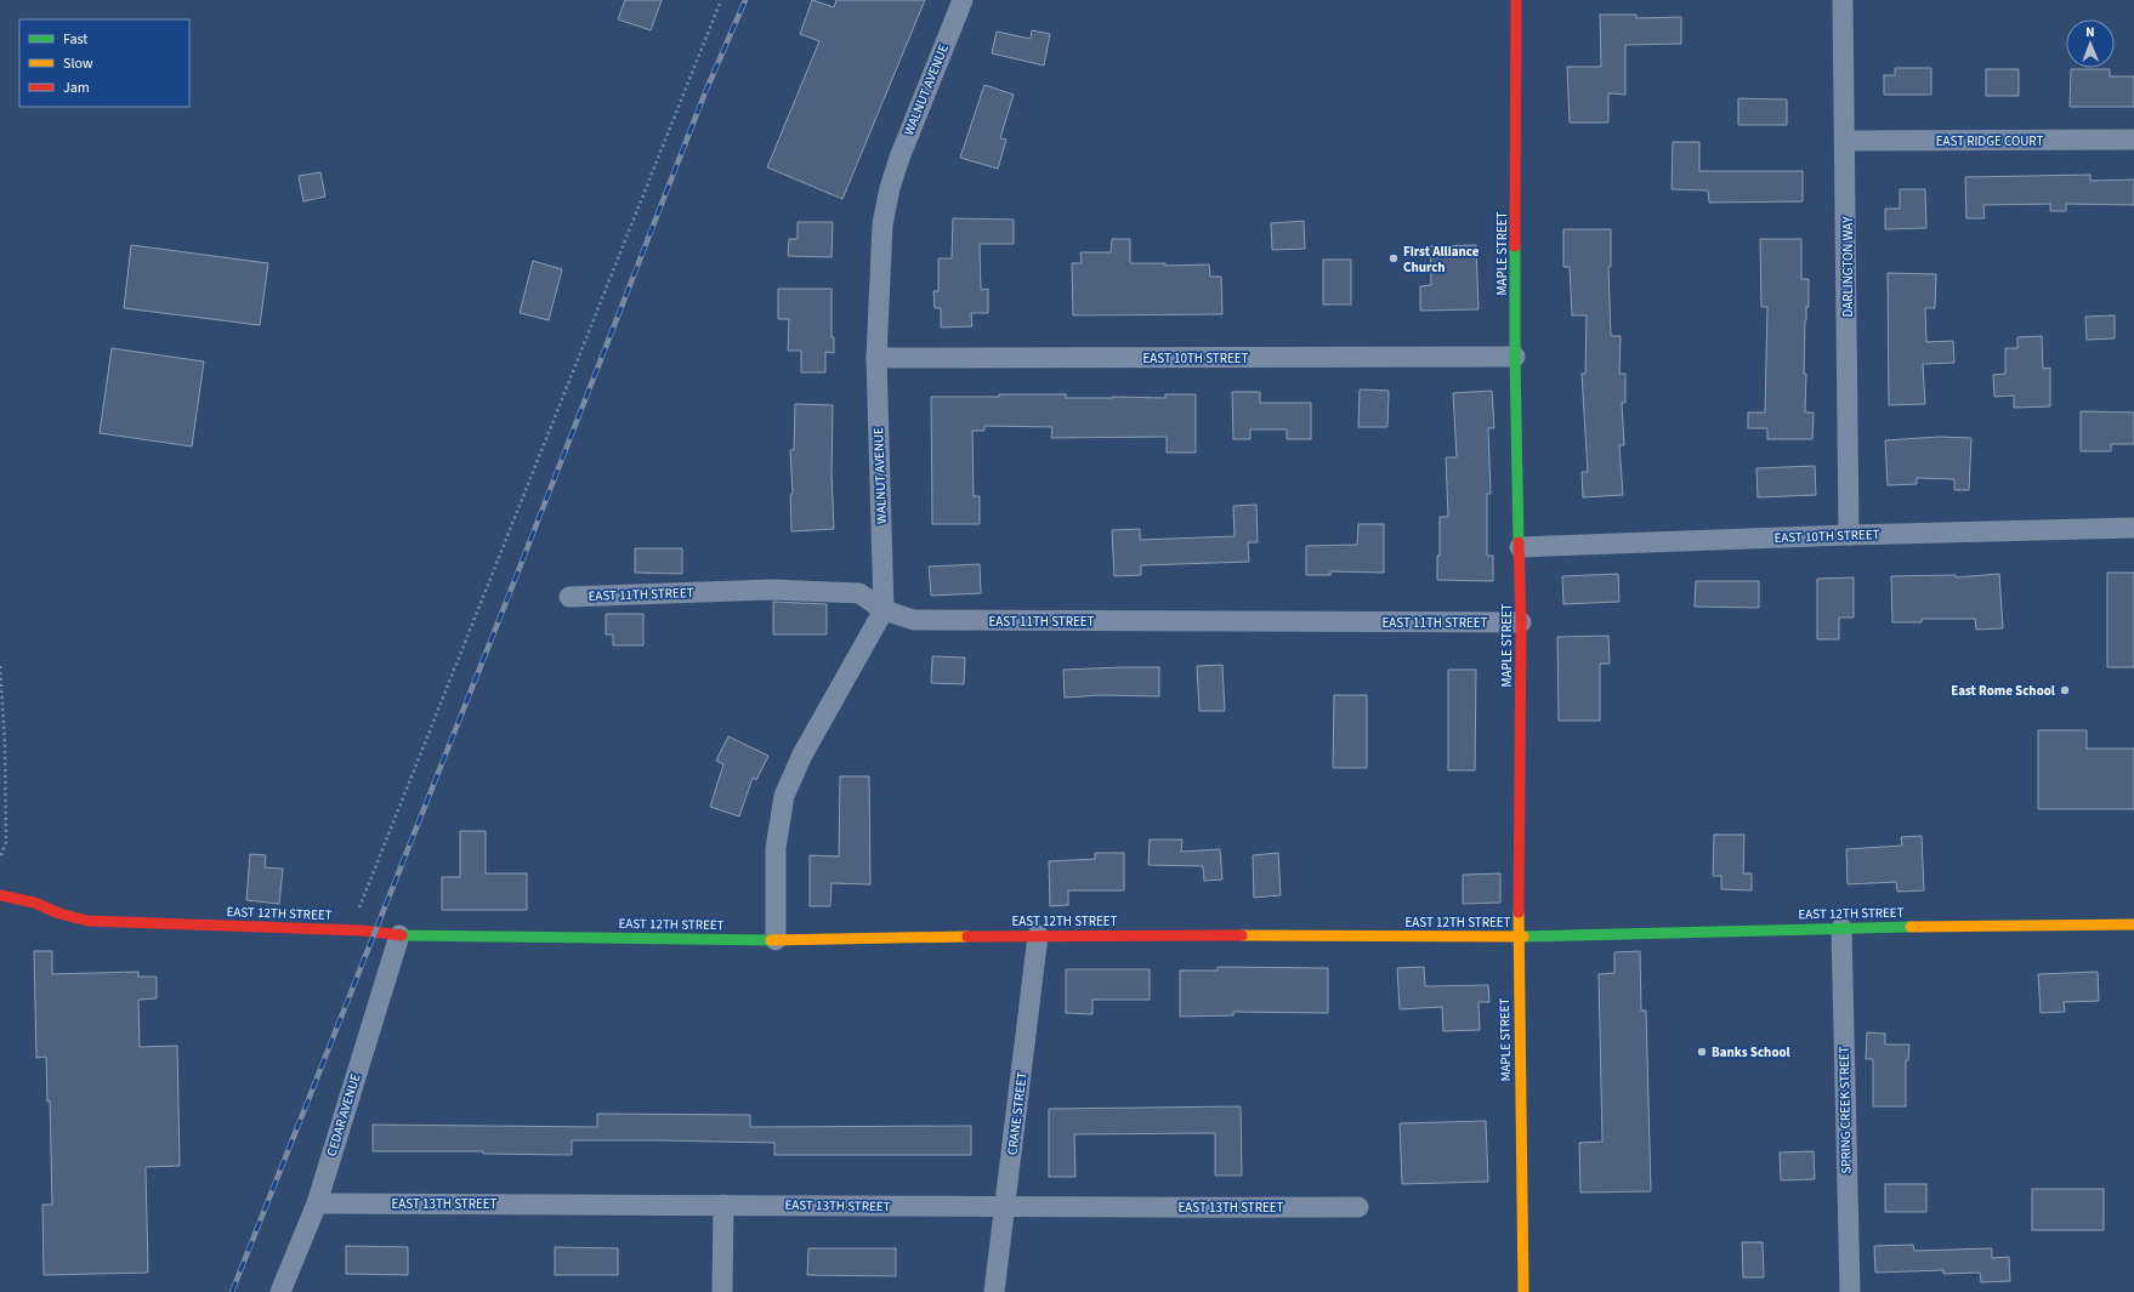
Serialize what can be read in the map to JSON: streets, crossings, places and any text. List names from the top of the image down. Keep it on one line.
{"streets":{"main road":["MAPLE STREET","EAST 12TH STREET"],"street":["WALNUT AVENUE","EAST RIDGE COURT","DARLINGTON WAY","EAST 10TH STREET","EAST 11TH STREET","SPRING CREEK STREET","CRANE STREET","CEDAR AVENUE","EAST 13TH STREET"]},"crossings":[["WALNUT AVENUE","EAST 10TH STREET"],["WALNUT AVENUE","EAST 11TH STREET"],["EAST RIDGE COURT","DARLINGTON WAY"],["MAPLE STREET","EAST 10TH STREET"],["MAPLE STREET","EAST 11TH STREET"],["MAPLE STREET","EAST 12TH STREET"],["DARLINGTON WAY","EAST 10TH STREET"],["EAST 12TH STREET","SPRING CREEK STREET"],["EAST 12TH STREET","CRANE STREET"],["EAST 12TH STREET","CEDAR AVENUE"],["CRANE STREET","EAST 13TH STREET"],["CEDAR AVENUE","EAST 13TH STREET"]],"places":["First Alliance Church","East Rome School","Banks School"],"legend":["Fast","Slow","Jam"],"north":"top"}
